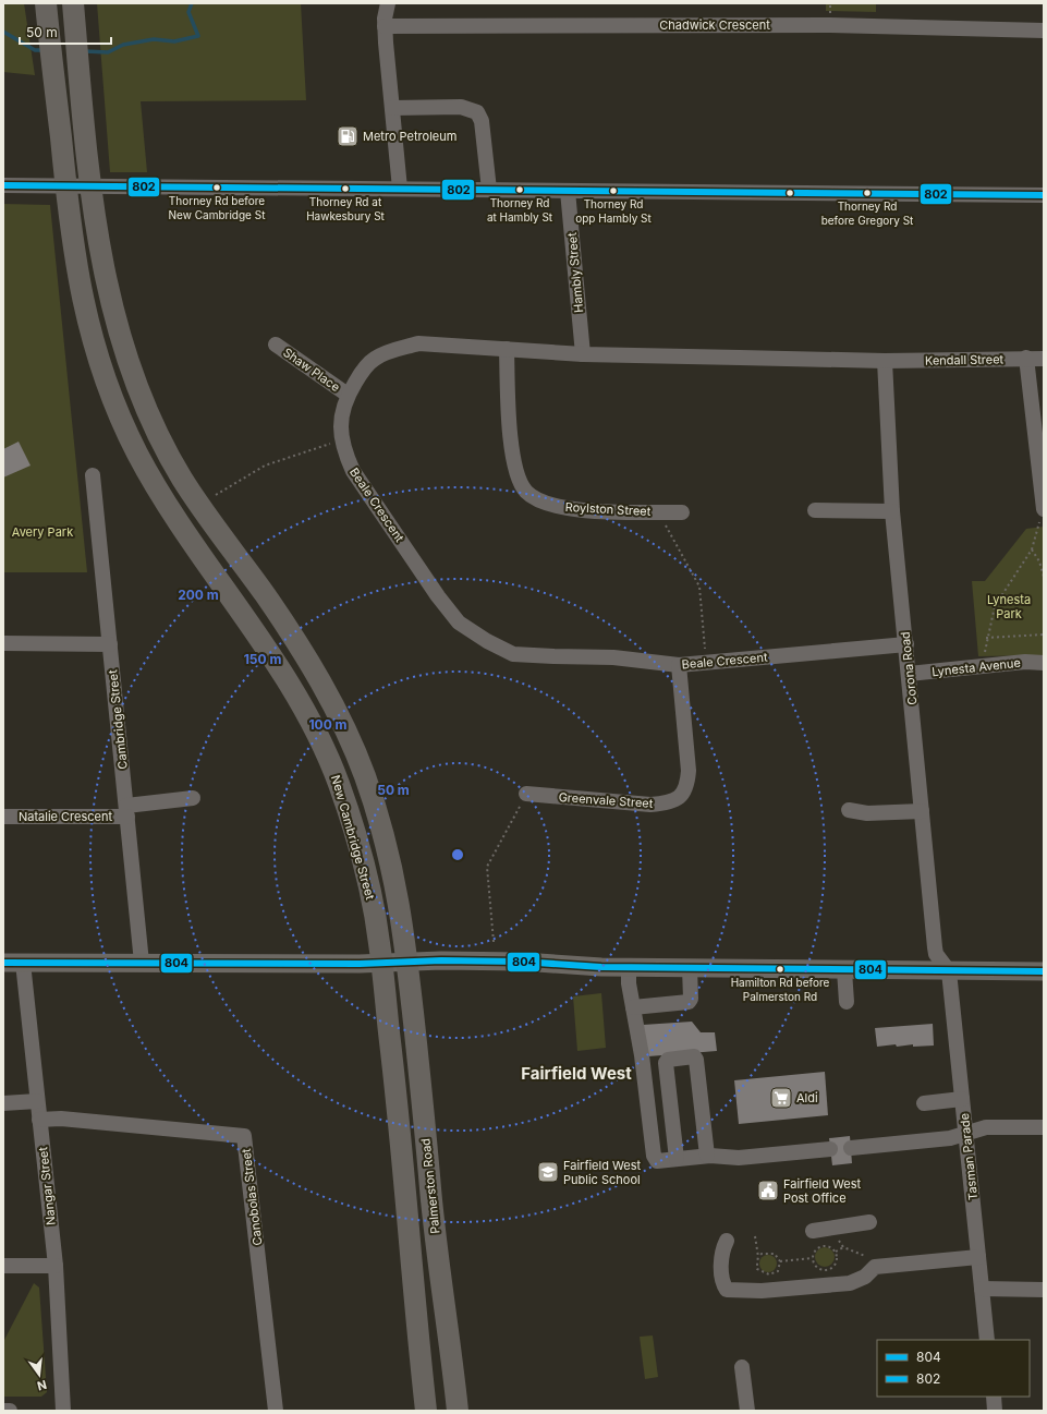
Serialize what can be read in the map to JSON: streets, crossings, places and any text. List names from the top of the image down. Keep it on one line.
{"streets":{"highway":["New Cambridge Street","Palmerston Road"],"street":["Chadwick Crescent","Hambly Street","Kendall Street","Shaw Place","Beale Crescent","Roylston Street","Lynesta Avenue","Corona Road","Cambridge Street","Greenvale Street","Natalie Crescent","Tasman Parade","Nangar Street","Canobolas Street"]},"crossings":[["Hambly Street","Beale Crescent"],["Kendall Street","Beale Crescent"],["Kendall Street","Corona Road"],["Shaw Place","Beale Crescent"],["Beale Crescent","Roylston Street"],["Beale Crescent","Corona Road"],["Beale Crescent","Greenvale Street"],["Lynesta Avenue","Corona Road"],["Corona Road","Tasman Parade"],["Cambridge Street","Natalie Crescent"],["New Cambridge Street","Palmerston Road"],["Nangar Street","Canobolas Street"]],"districts":["Fairfield West"],"parks":["Avery Park","Lynesta Park"],"places":{"fuel station":["Metro Petroleum"],"other":["Thorney Rd before New Cambridge St","Thorney Rd at Hawkesbury St","Thorney Rd at Hambly St","Thorney Rd opp Hambly St","Thorney Rd before Gregory St","Hamilton Rd before Palmerston Rd"],"supermarket":["Aldi"],"school or university":["Fairfield West Public School"],"public building":["Fairfield West Post Office"]},"lines":["transit line 802","transit line 804"],"legend":["804","802"],"scale_bar":"50 m","north":"bottom","rings":["200 m","150 m","100 m","50 m"]}
